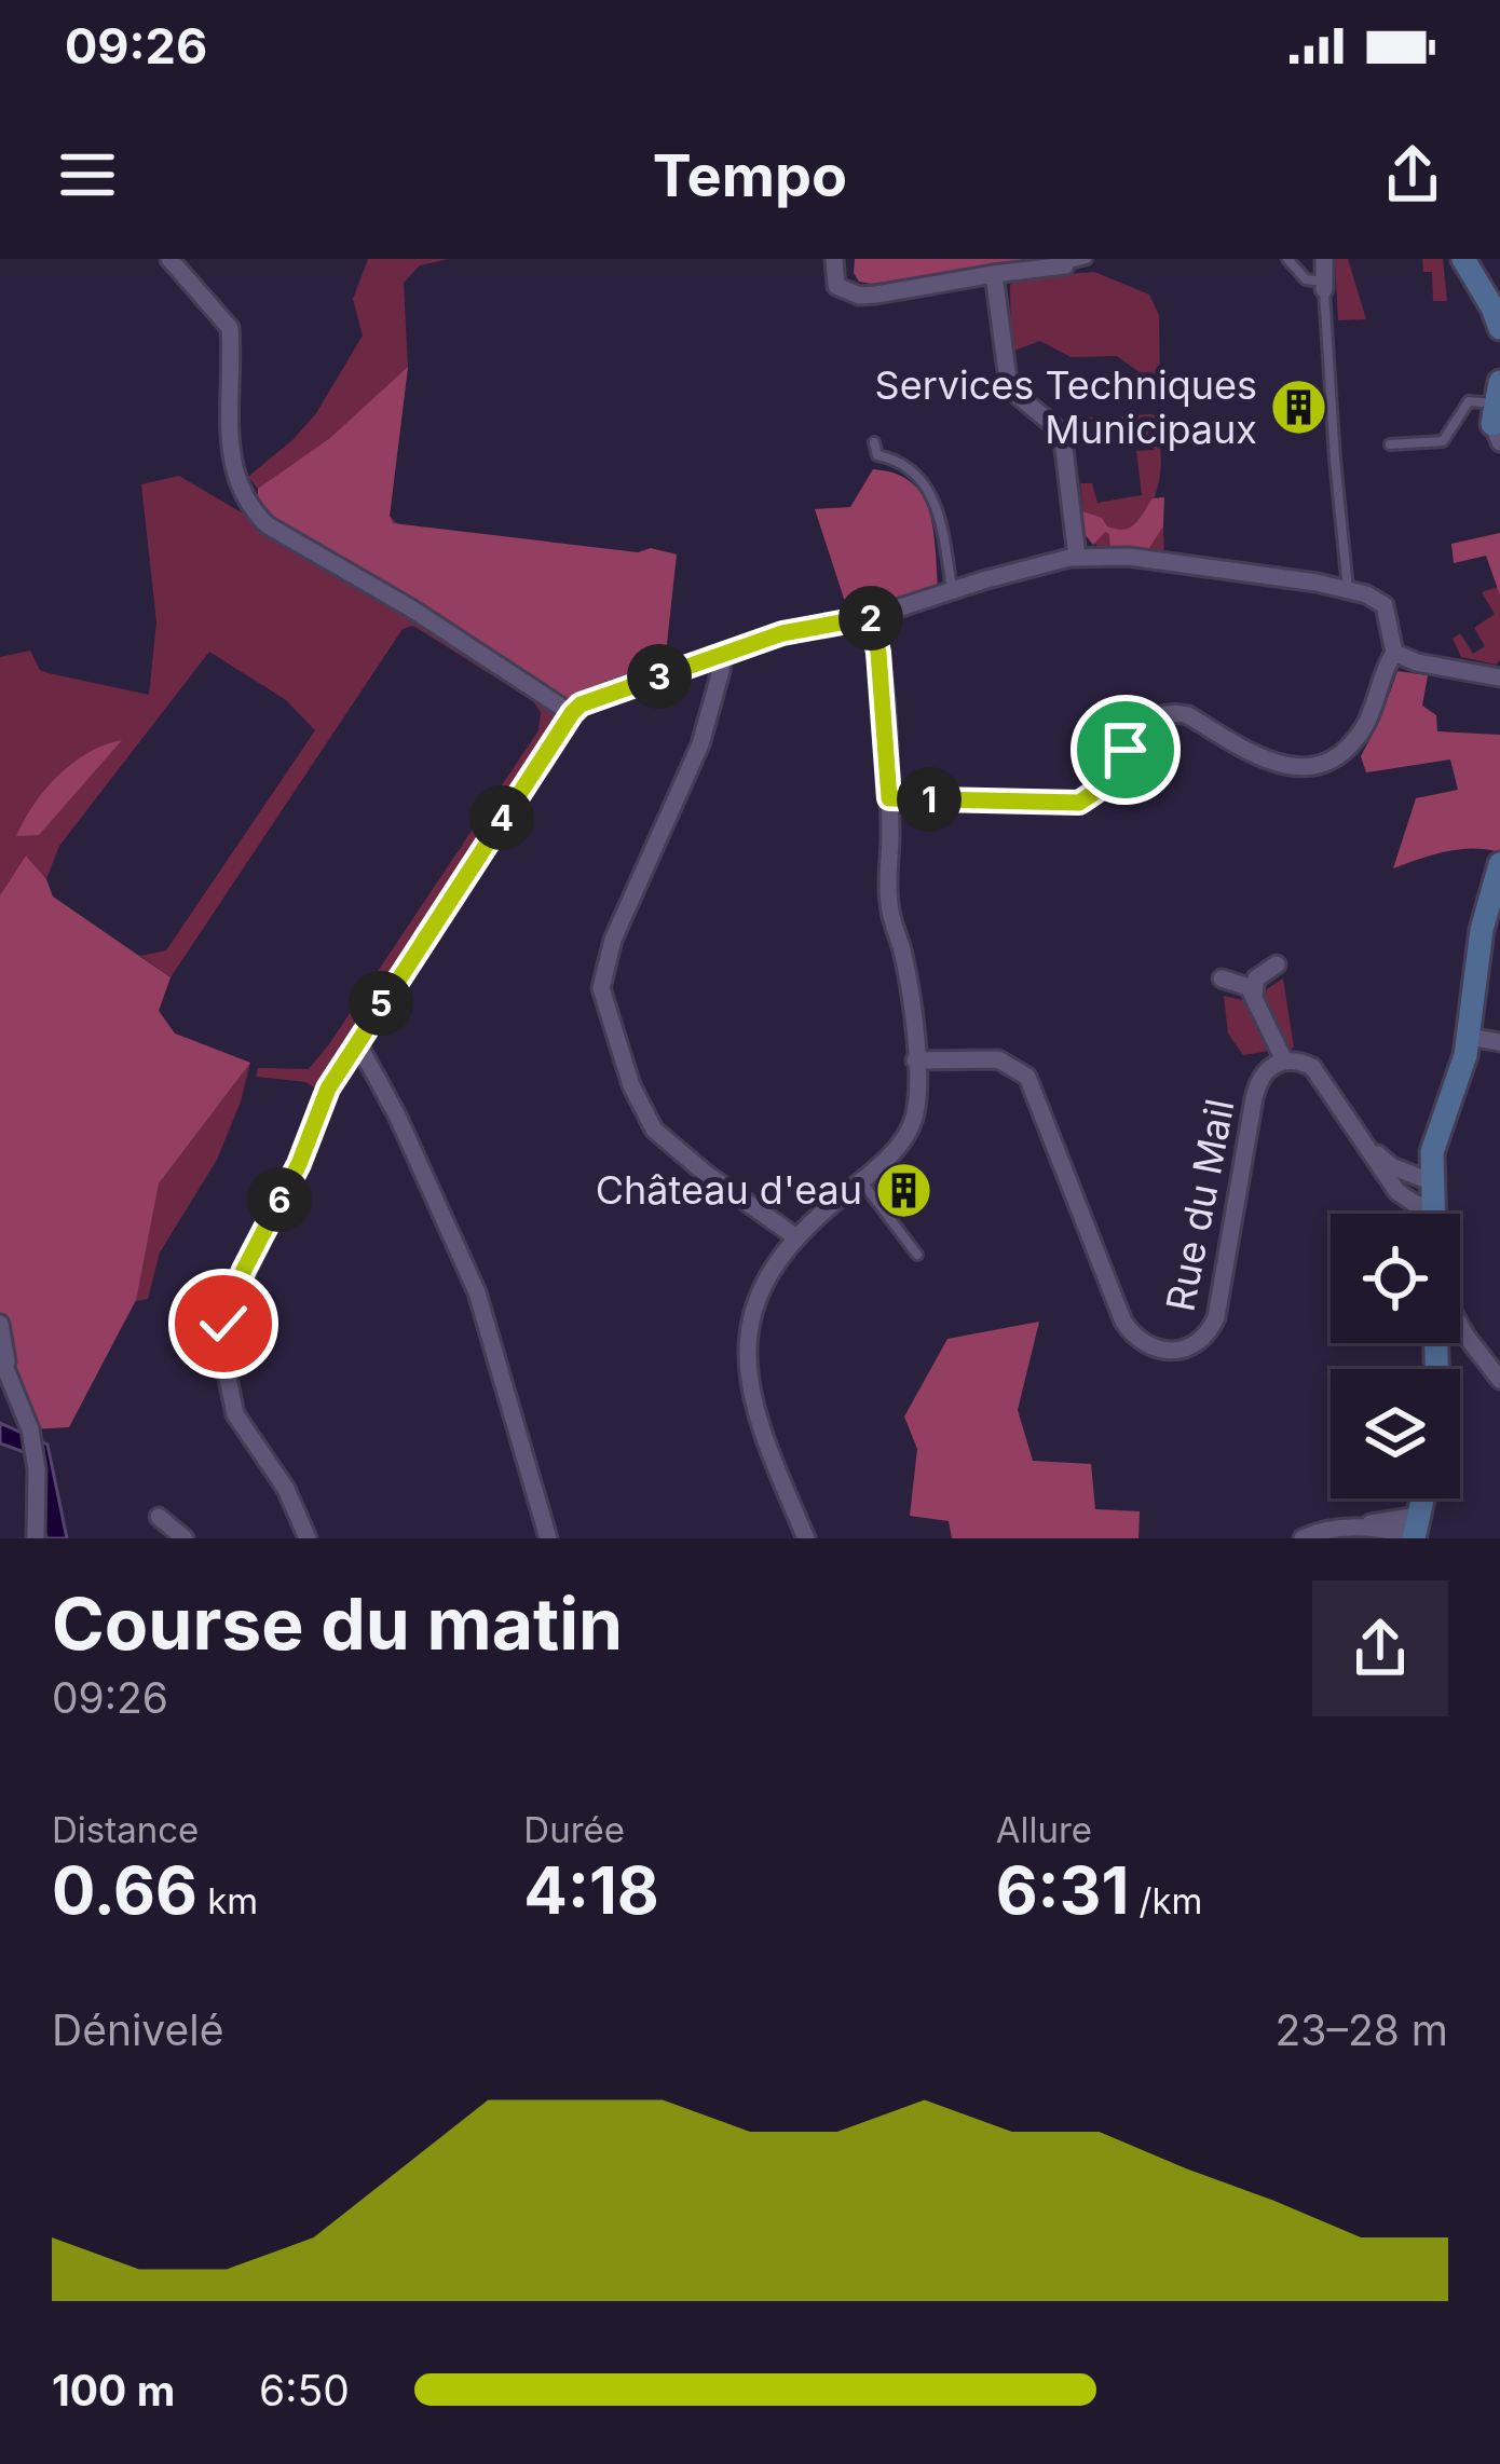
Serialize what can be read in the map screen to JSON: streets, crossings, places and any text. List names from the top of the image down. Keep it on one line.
{"streets":{"street":["Rue du Mail"]},"places":{"building":["Services Techniques Municipaux","Château d'eau"]},"page":{"status":"09:26","header":"Tempo","pins":["2","3","1","4","5","6"],"heading":["Course du matin","09:26"],"stats":[["Distance","0.66 km"],["Durée","4:18"],["Allure","6:31 /km"]],"chart":["Dénivelé","23–28 m"],"list":[{"name":"100 m","note":"6:50"}]}}
